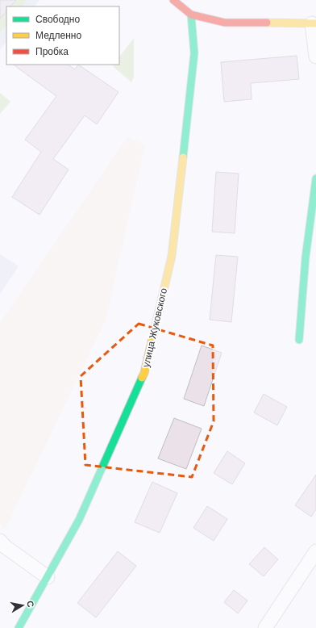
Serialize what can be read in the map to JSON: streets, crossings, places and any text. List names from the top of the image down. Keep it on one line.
{"streets":{"street":["улица Жуковского"]},"legend":["Свободно","Медленно","Пробка"],"north":"right"}
